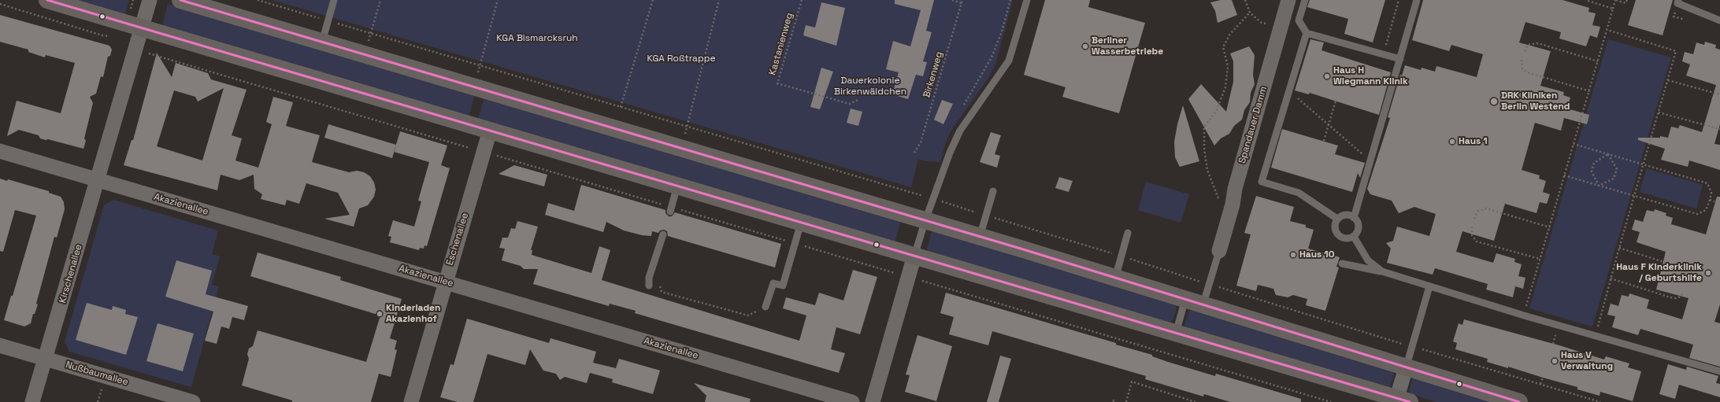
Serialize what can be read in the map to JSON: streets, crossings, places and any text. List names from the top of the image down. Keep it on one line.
{"streets":{"street":["Spandauer Damm","Akazienallee","Eschenallee","Kirschenallee","Nußbaumallee"],"path":["Kastanienweg","Birkenweg"]},"crossings":[["Akazienallee","Eschenallee"],["Akazienallee","Kirschenallee"],["Kirschenallee","Nußbaumallee"]],"parks":["KGA Bismarcksruh","KGA Roßtrappe","Dauerkolonie Birkenwäldchen"],"places":["Berliner Wasserbetriebe","Haus H Wiegmann Klinik","DRK Kliniken Berlin Westend","Haus 1","Haus 10","Haus F Kinderklinik / Geburtshilfe","Kinderladen Akazienhof","Haus V Verwaltung"]}
